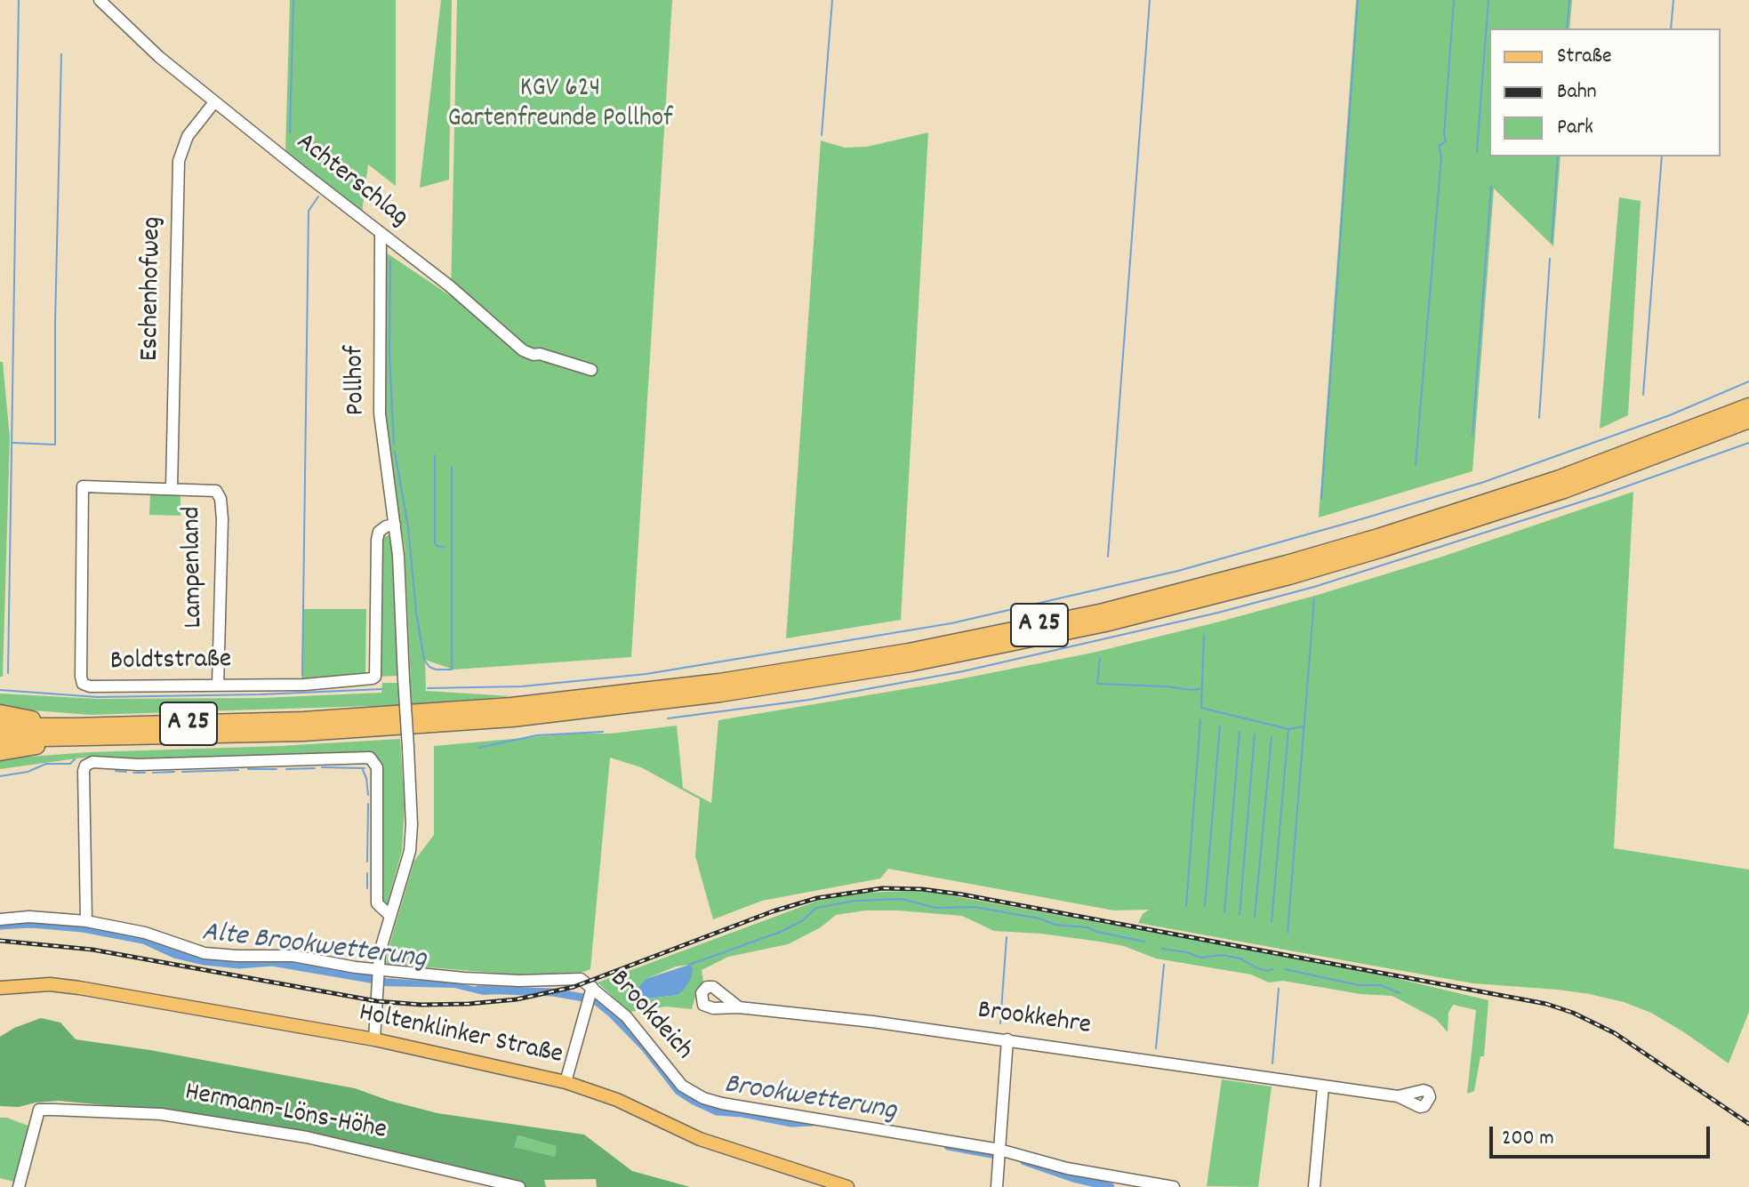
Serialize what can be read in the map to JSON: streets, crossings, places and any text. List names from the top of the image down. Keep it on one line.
{"streets":{"highway":["A 25"],"main road":["Holtenklinker Straße"],"street":["Achterschlag","Eschenhofweg","Pollhof","Lampenland","Boldtstraße","Brookdeich","Brookkehre","Hermann-Löns-Höhe"]},"crossings":[["Achterschlag","Eschenhofweg"],["Achterschlag","Pollhof"],["Eschenhofweg","Lampenland"],["Eschenhofweg","Boldtstraße"],["Pollhof","Boldtstraße"],["Lampenland","Boldtstraße"]],"water":["Alte Brookwetterung","Brookwetterung"],"parks":["KGV 624 Gartenfreunde Pollhof"],"legend":["Straße","Bahn","Park"],"scale_bar":"200 m"}
